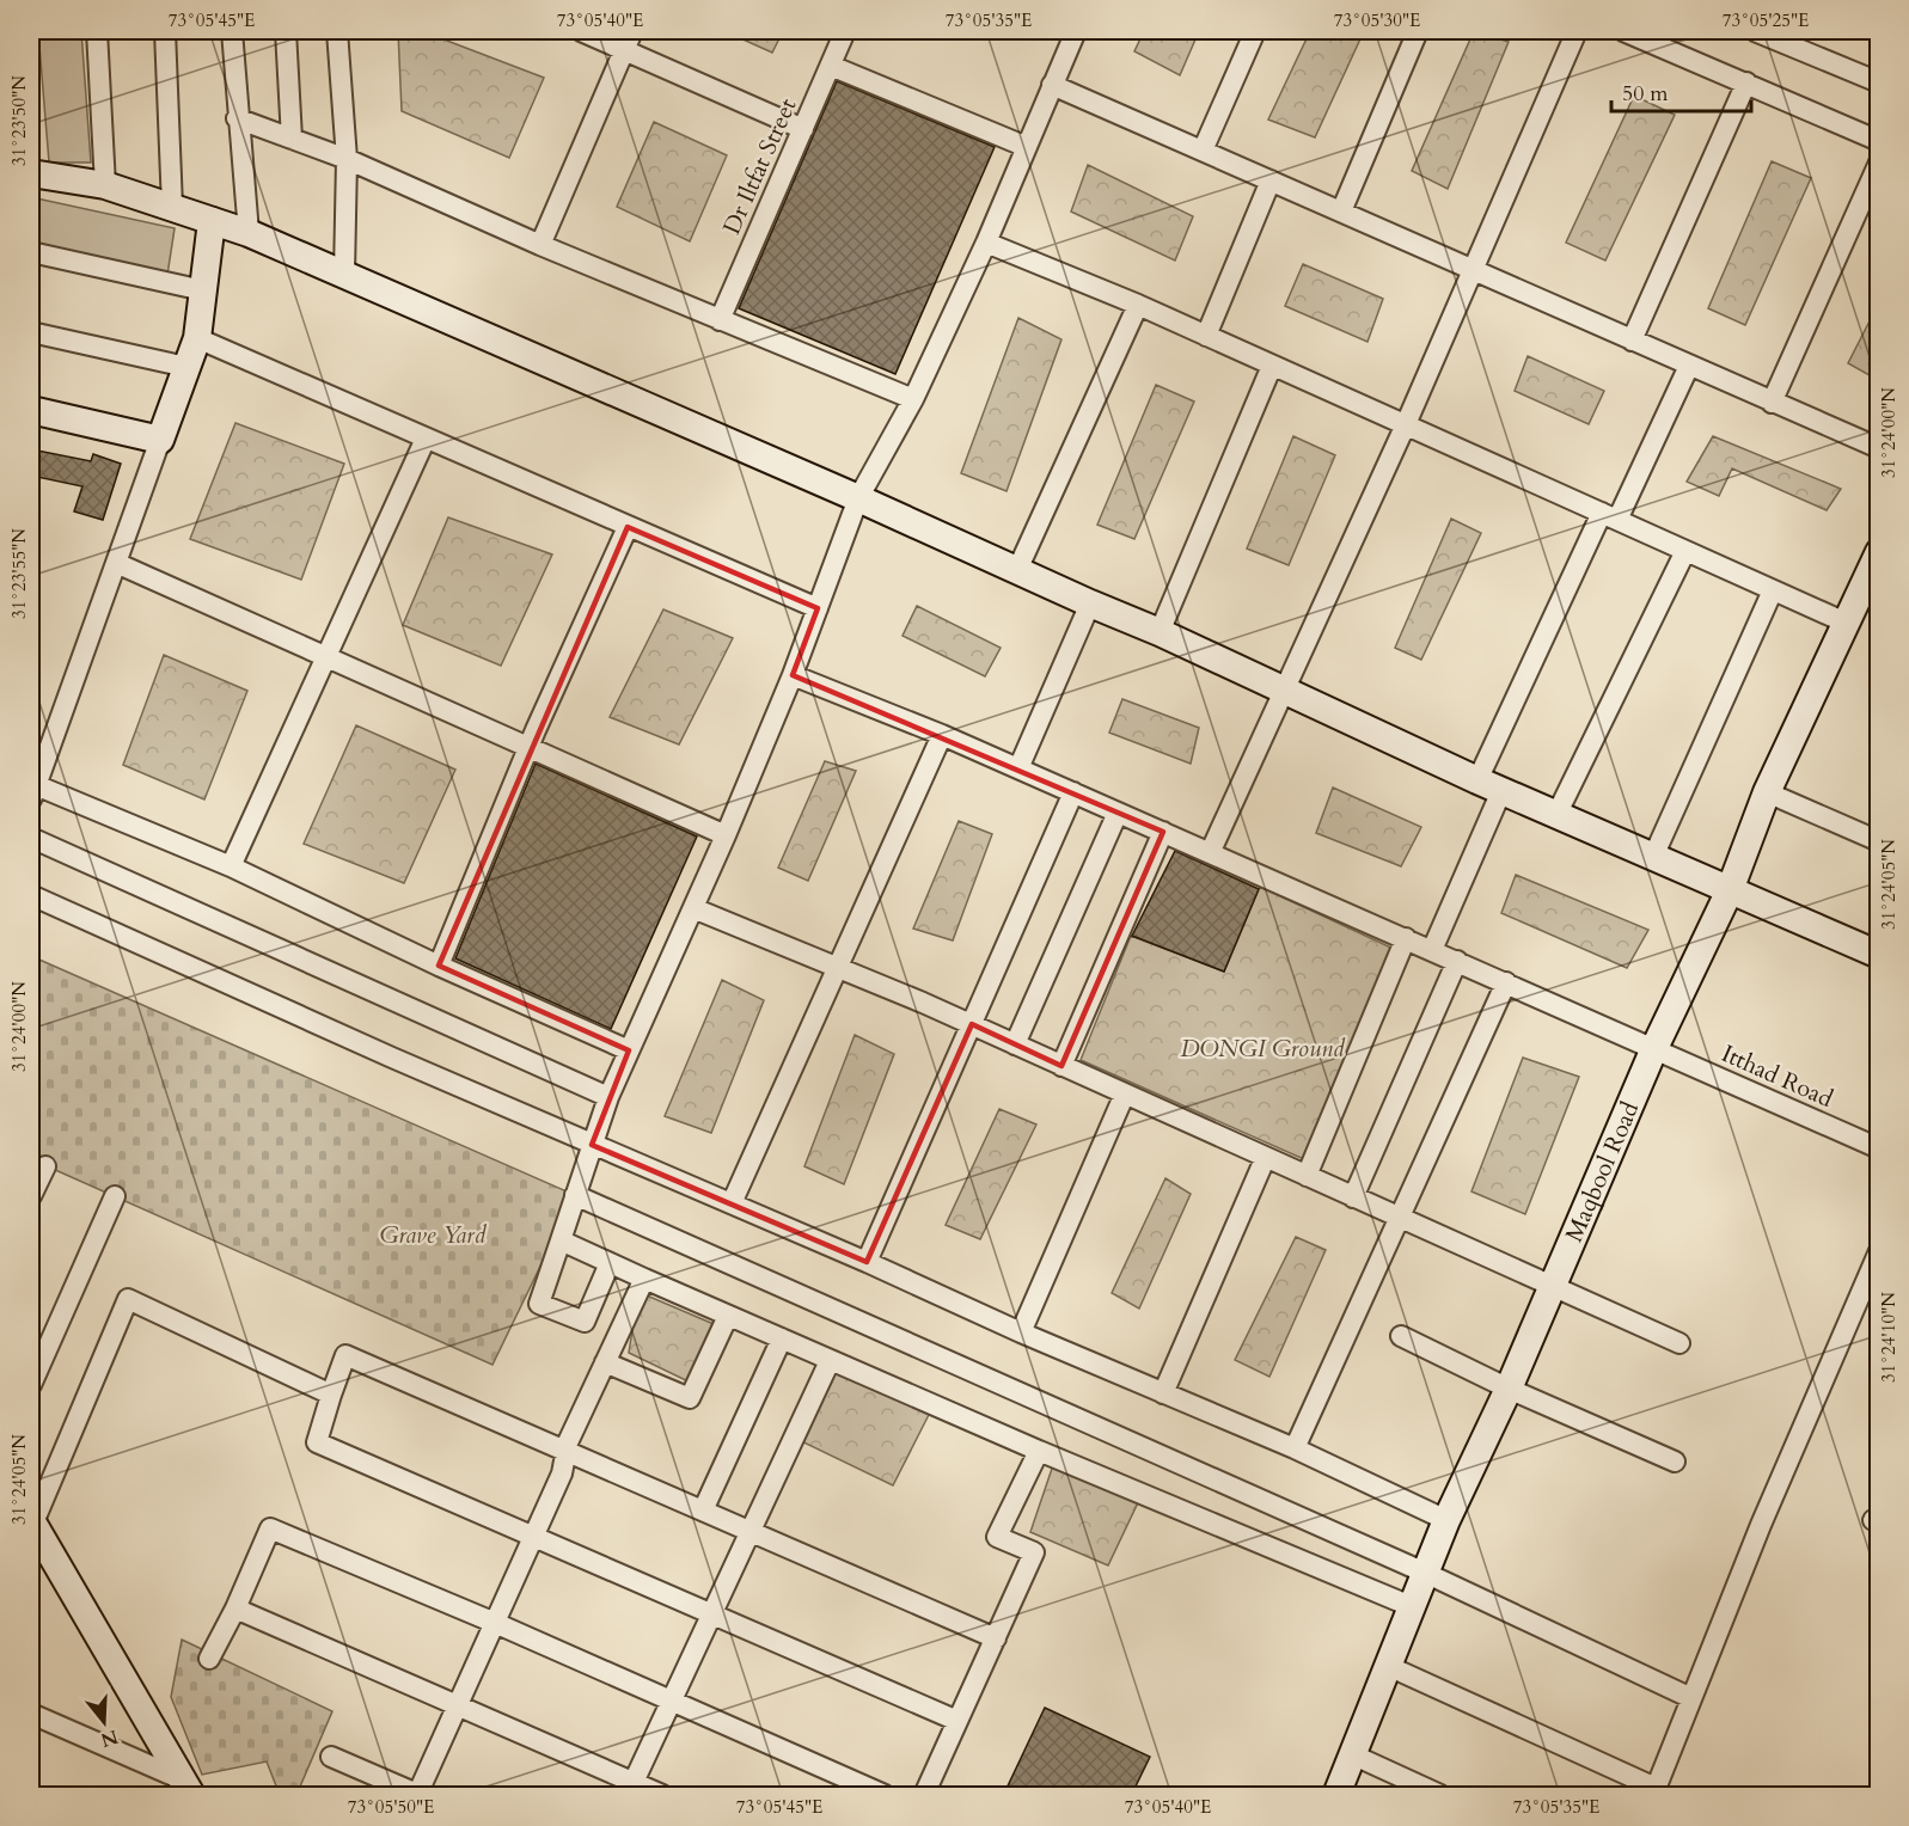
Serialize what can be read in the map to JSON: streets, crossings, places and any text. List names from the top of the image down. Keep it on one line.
{"streets":{"street":["Dr Iltfat Street","Itthad Road","Maqbool Road"]},"crossings":[["Itthad Road","Maqbool Road"]],"parks":["DONGI Ground","Grave Yard"],"scale_bar":"50 m","north":"bottom","coordinates":["73°05'45\"E","73°05'40\"E","73°05'35\"E","73°05'30\"E","73°05'25\"E","31°23'50\"N","31°24'00\"N","31°23'55\"N","31°24'05\"N","31°24'10\"N","73°05'50\"E"]}
